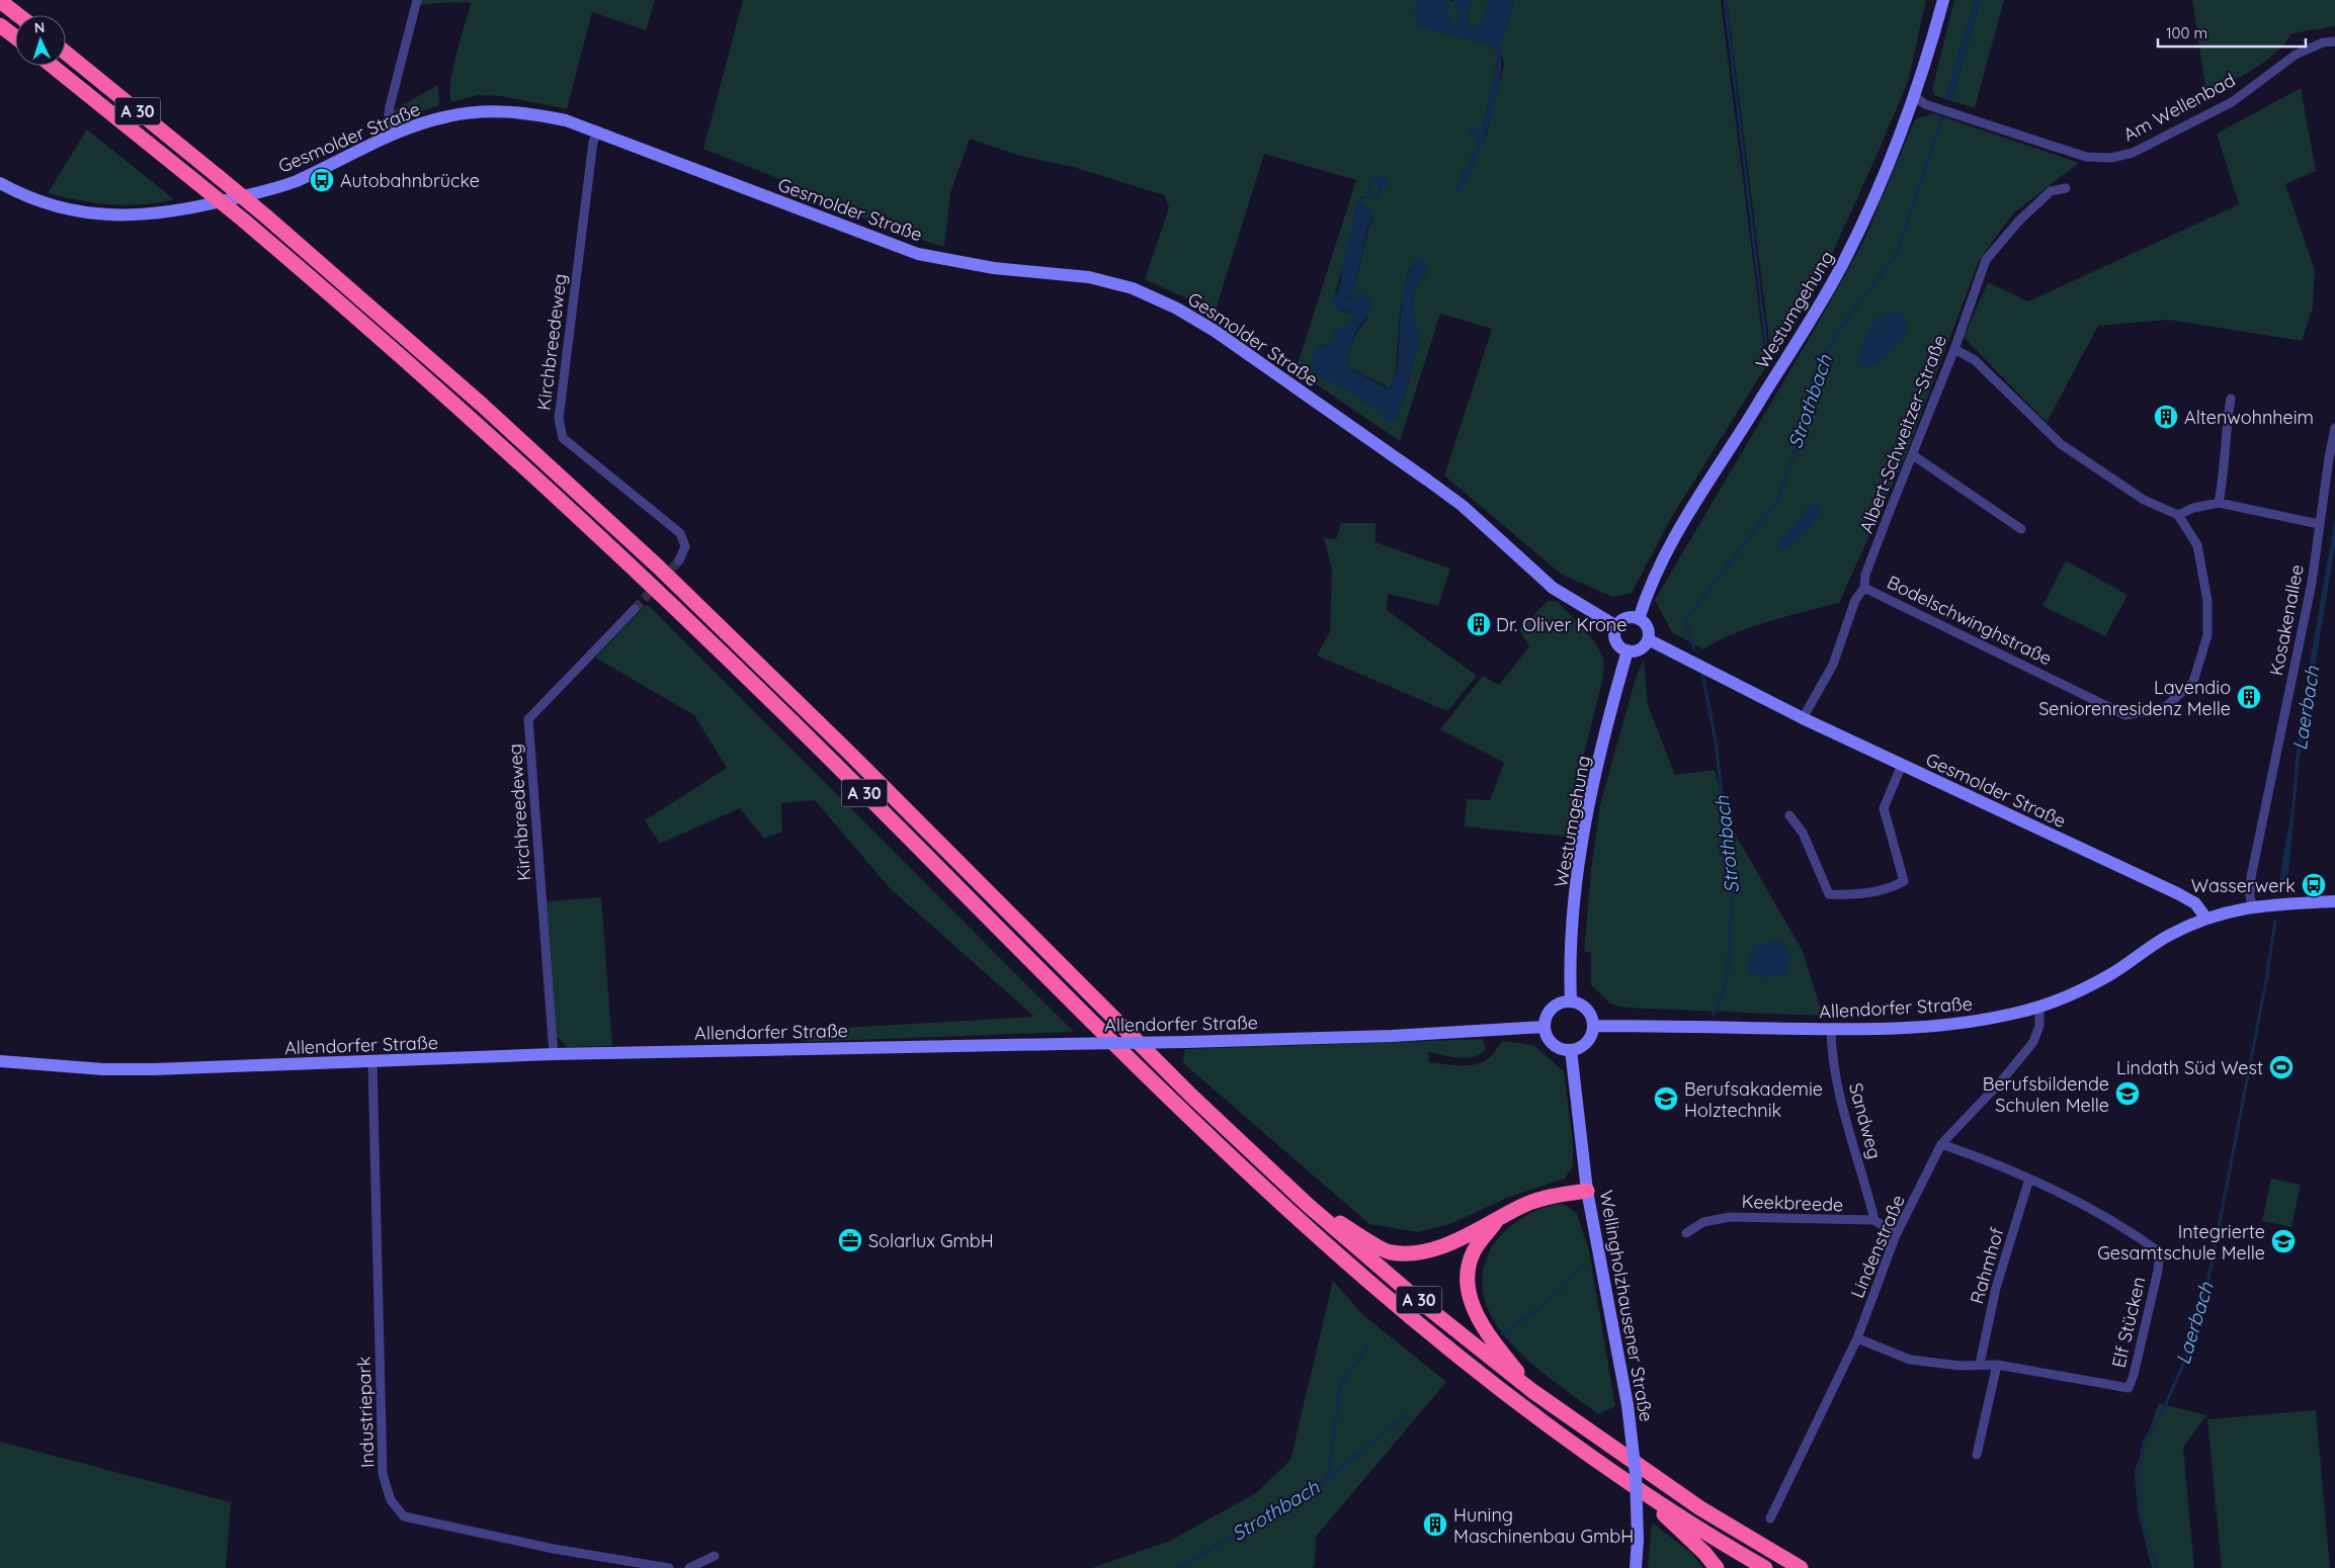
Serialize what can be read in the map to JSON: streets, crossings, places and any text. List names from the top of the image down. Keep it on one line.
{"streets":{"highway":["A 30"],"main road":["Gesmolder Straße","Westumgehung","Allendorfer Straße","Wellingholzhausener Straße"],"street":["Am Wellenbad","Kirchbreedeweg","Albert-Schweitzer-Straße","Bodelschwinghstraße","Kosakenallee","Sandweg","Keekbreede","Lindenstraße","Rahmhof","Elf Stücken","Industriepark"]},"crossings":[["Am Wellenbad","Westumgehung"],["Gesmolder Straße","Westumgehung"],["Gesmolder Straße","Kirchbreedeweg"],["Gesmolder Straße","Albert-Schweitzer-Straße"],["Gesmolder Straße","Allendorfer Straße"],["Westumgehung","Allendorfer Straße"],["Westumgehung","Wellingholzhausener Straße"],["Kirchbreedeweg","Allendorfer Straße"],["Albert-Schweitzer-Straße","Bodelschwinghstraße"],["Allendorfer Straße","Sandweg"],["Allendorfer Straße","Lindenstraße"],["Allendorfer Straße","Wellingholzhausener Straße"],["Allendorfer Straße","Industriepark"],["Sandweg","Keekbreede"],["Lindenstraße","Elf Stücken"],["Rahmhof","Elf Stücken"]],"water":["Strothbach","Laerbach"],"places":{"bus stop":["Autobahnbrücke","Wasserwerk"],"building":["Altenwohnheim","Dr. Oliver Krone","Lavendio Seniorenresidenz Melle","Huning Maschinenbau GmbH"],"sports":["Lindath Süd West"],"school or university":["Berufsbildende Schulen Melle","Berufsakademie Holztechnik","Integrierte Gesamtschule Melle"],"office":["Solarlux GmbH"]},"scale_bar":"100 m","north":"top"}
